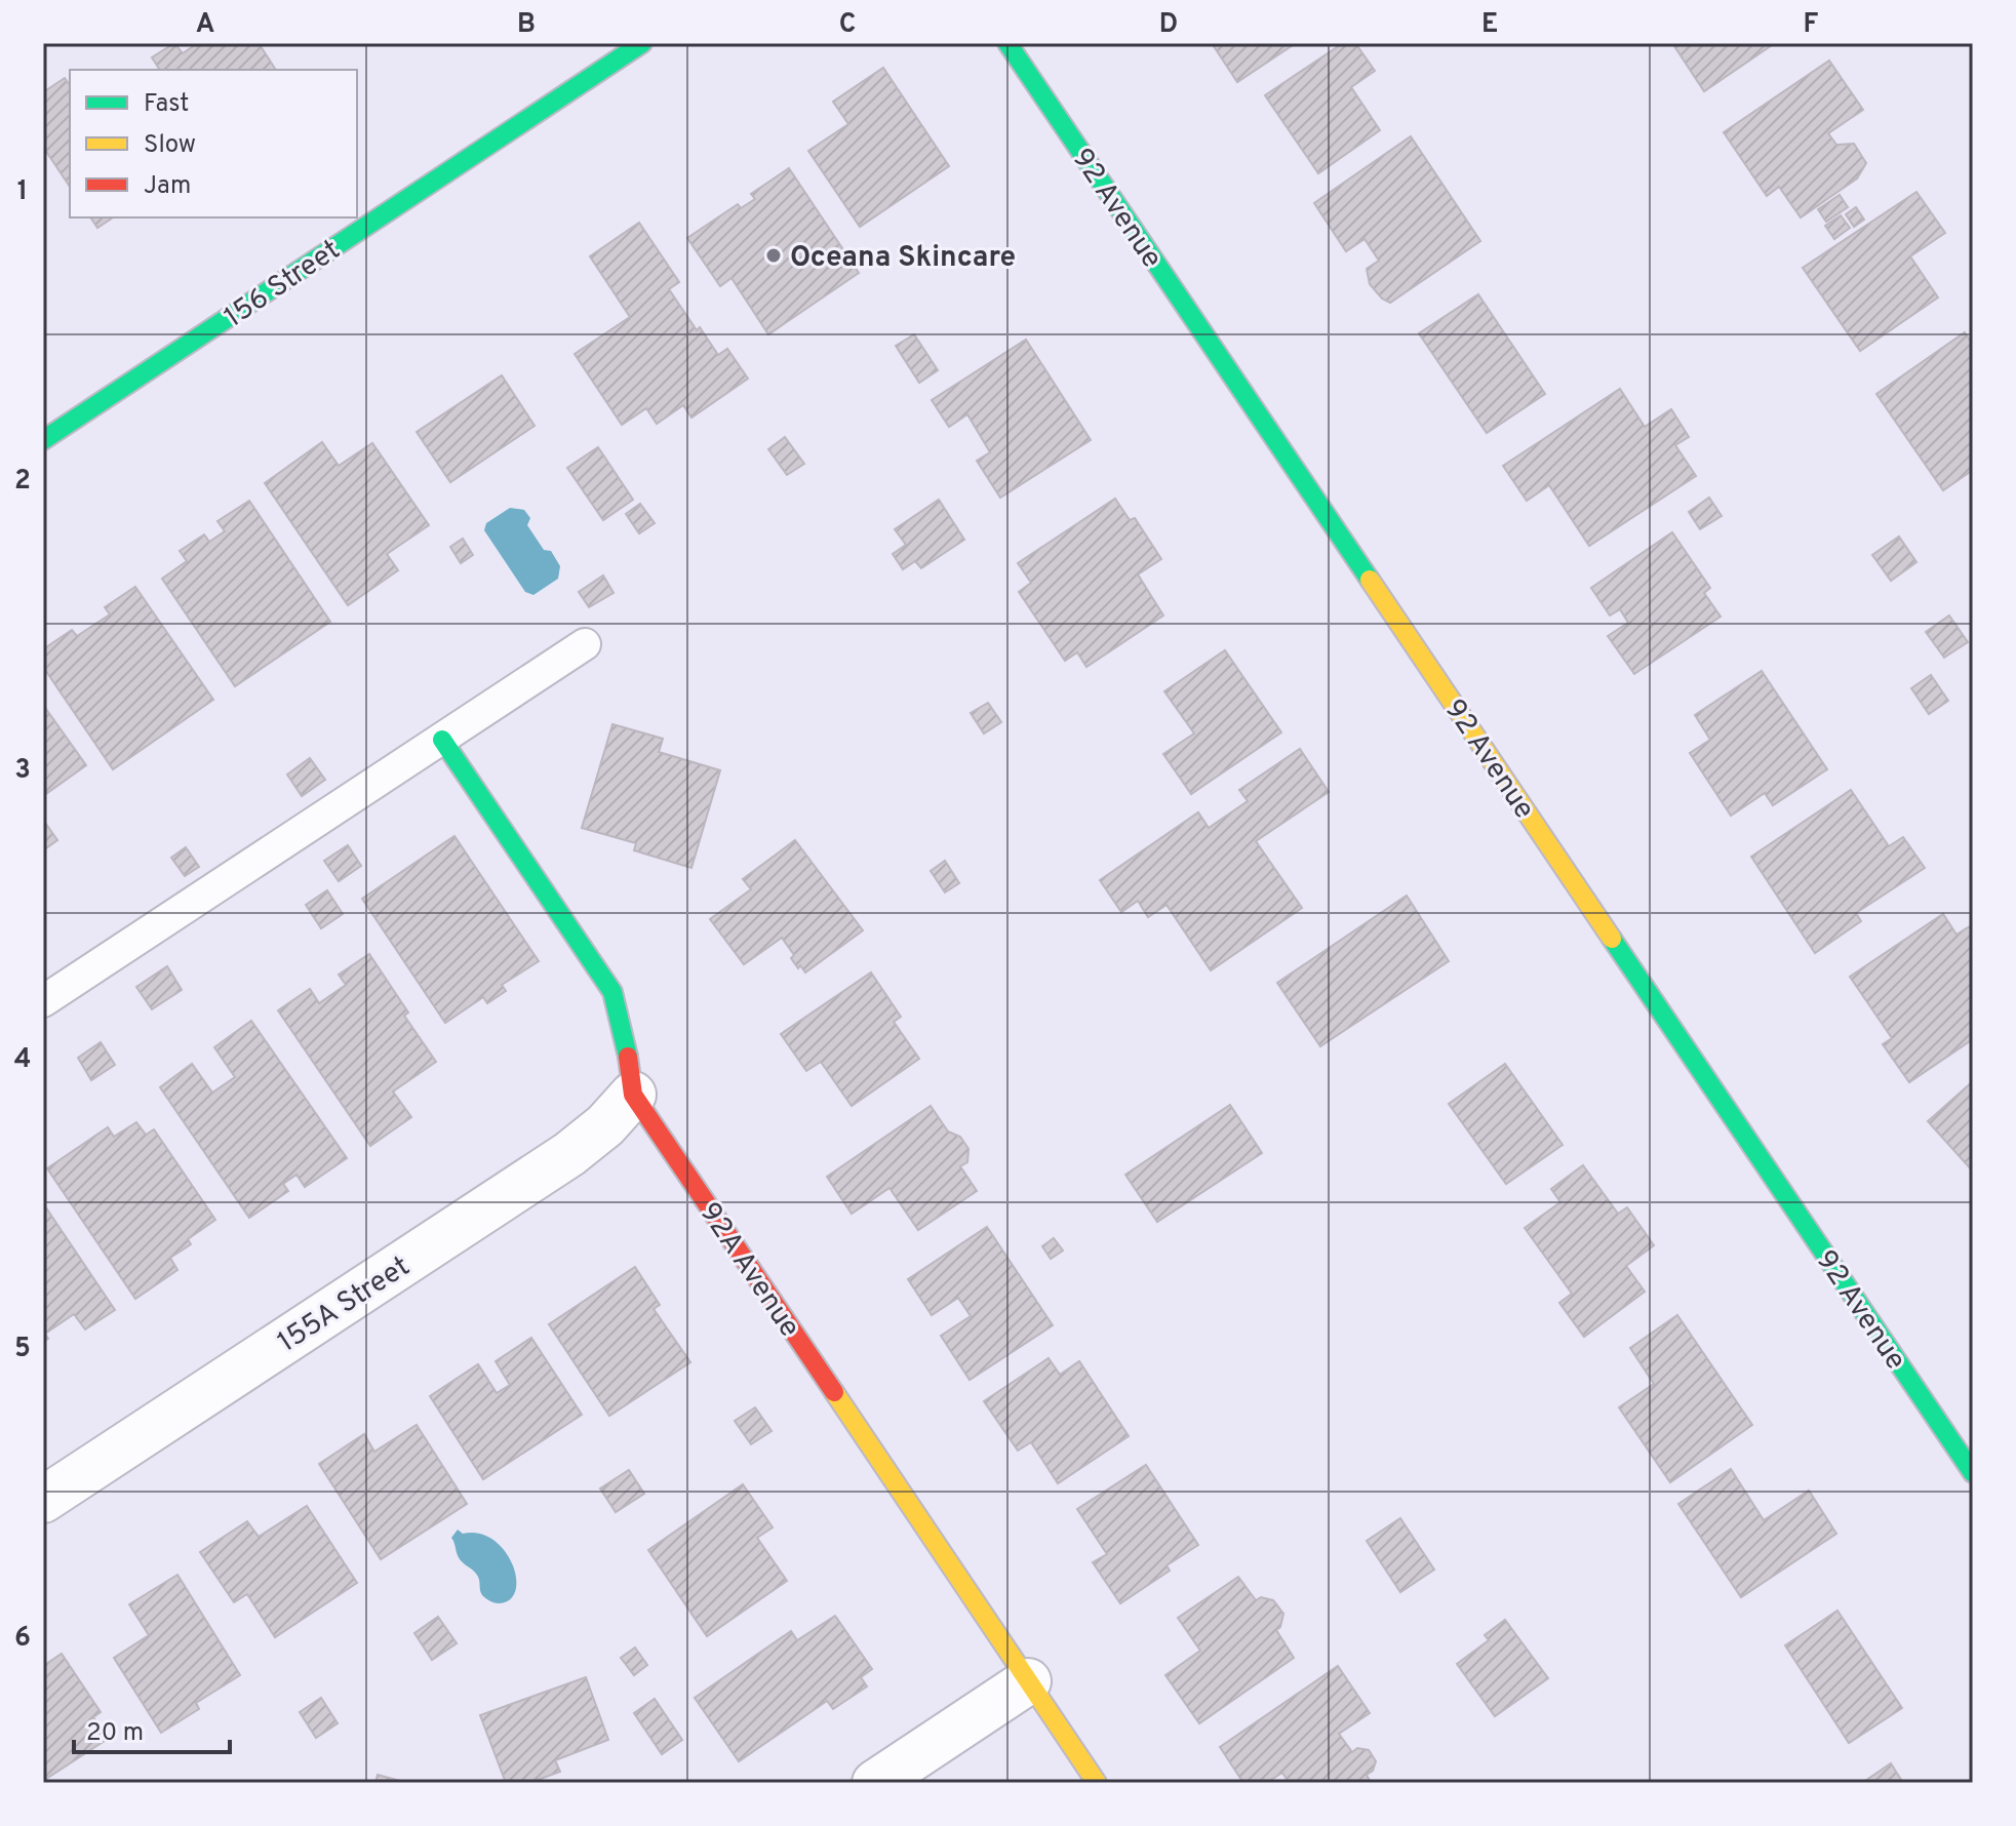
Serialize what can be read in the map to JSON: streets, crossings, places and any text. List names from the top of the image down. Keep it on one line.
{"streets":{"street":["92 Avenue","156 Street","92A Avenue","155A Street"]},"crossings":[["92A Avenue","155A Street"]],"places":["Oceana Skincare"],"legend":["Fast","Slow","Jam"],"scale_bar":"20 m","grid":{"columns":["A","B","C","D","E","F"],"rows":["1","2","3","4","5","6"]}}
